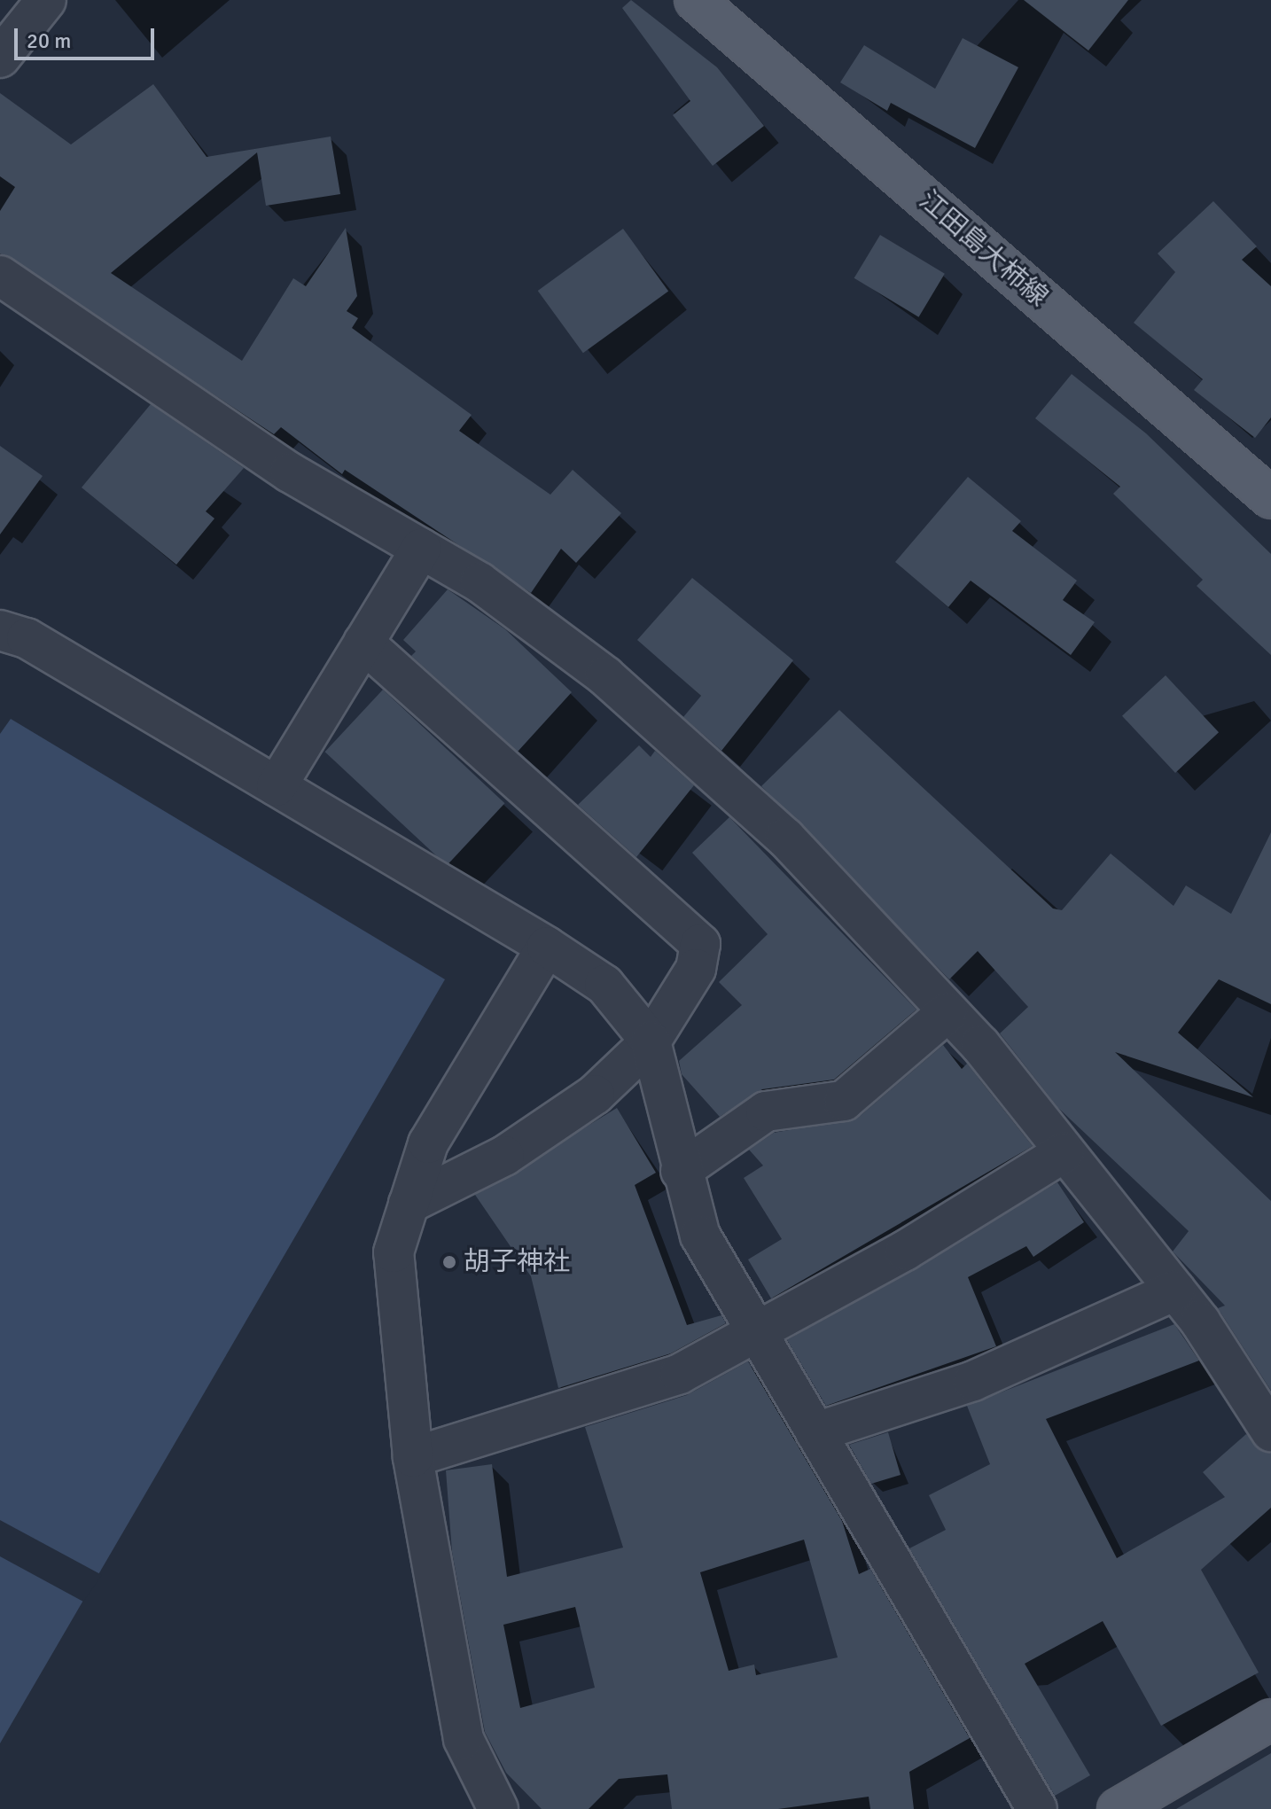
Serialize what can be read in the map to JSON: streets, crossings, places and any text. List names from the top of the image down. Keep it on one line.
{"streets":{"main road":["江田島大柿線"]},"places":["胡子神社"],"scale_bar":"20 m"}
